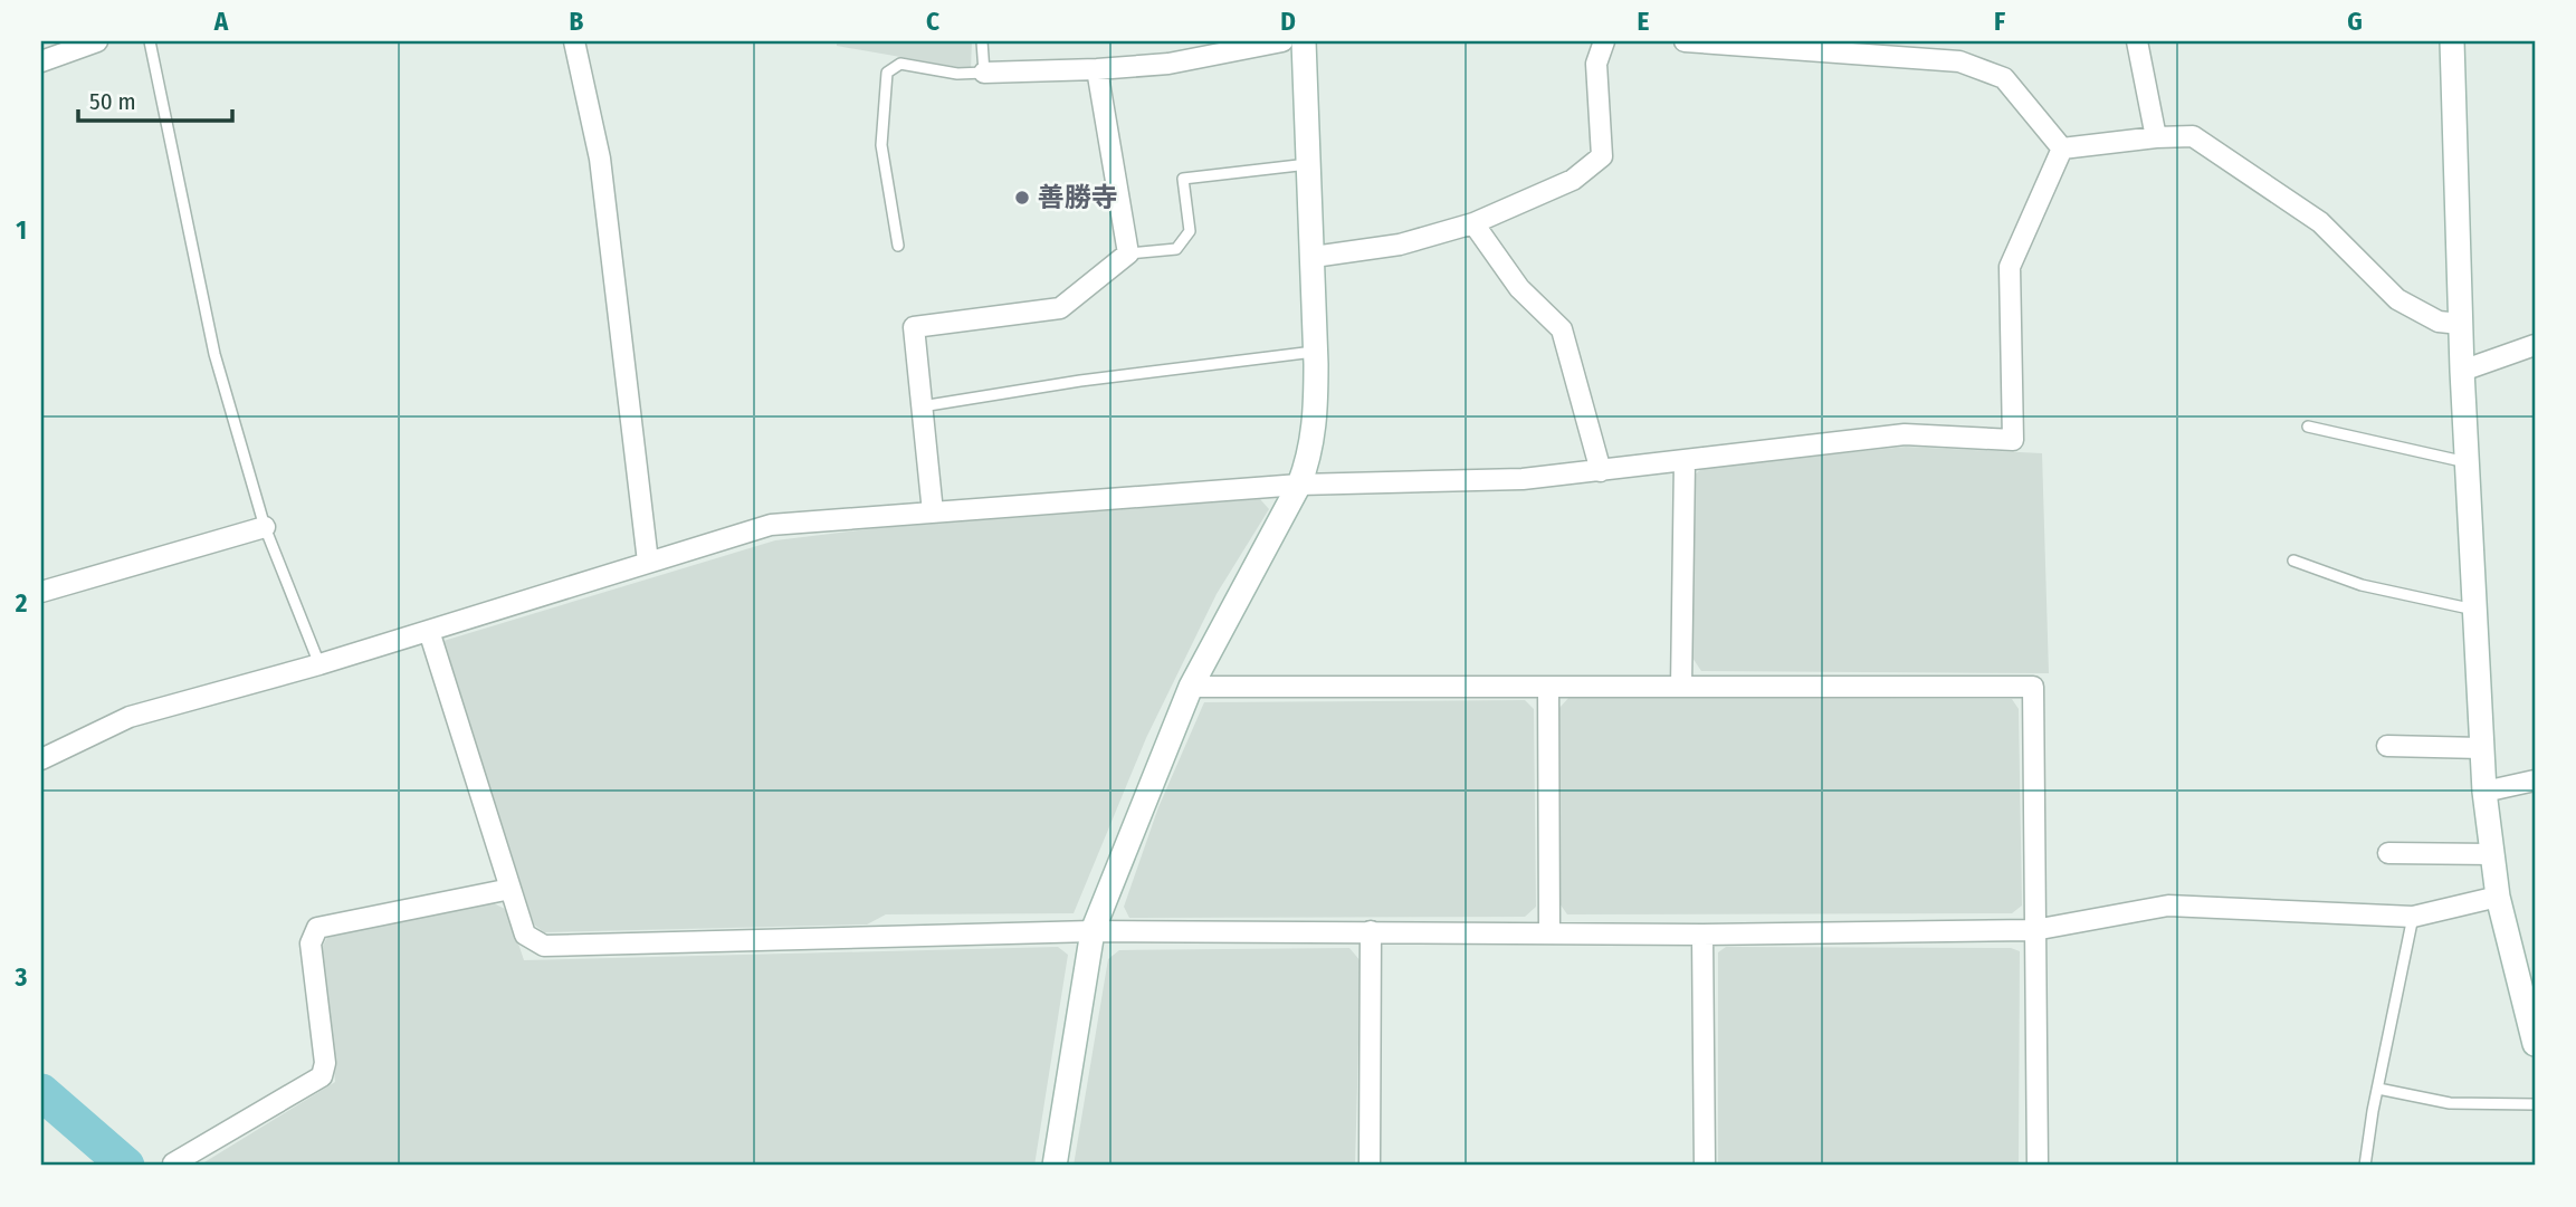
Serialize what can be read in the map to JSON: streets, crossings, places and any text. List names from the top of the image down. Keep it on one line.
{"places":["善勝寺"],"scale_bar":"50 m","grid":{"columns":["A","B","C","D","E","F","G"],"rows":["1","2","3"]}}
